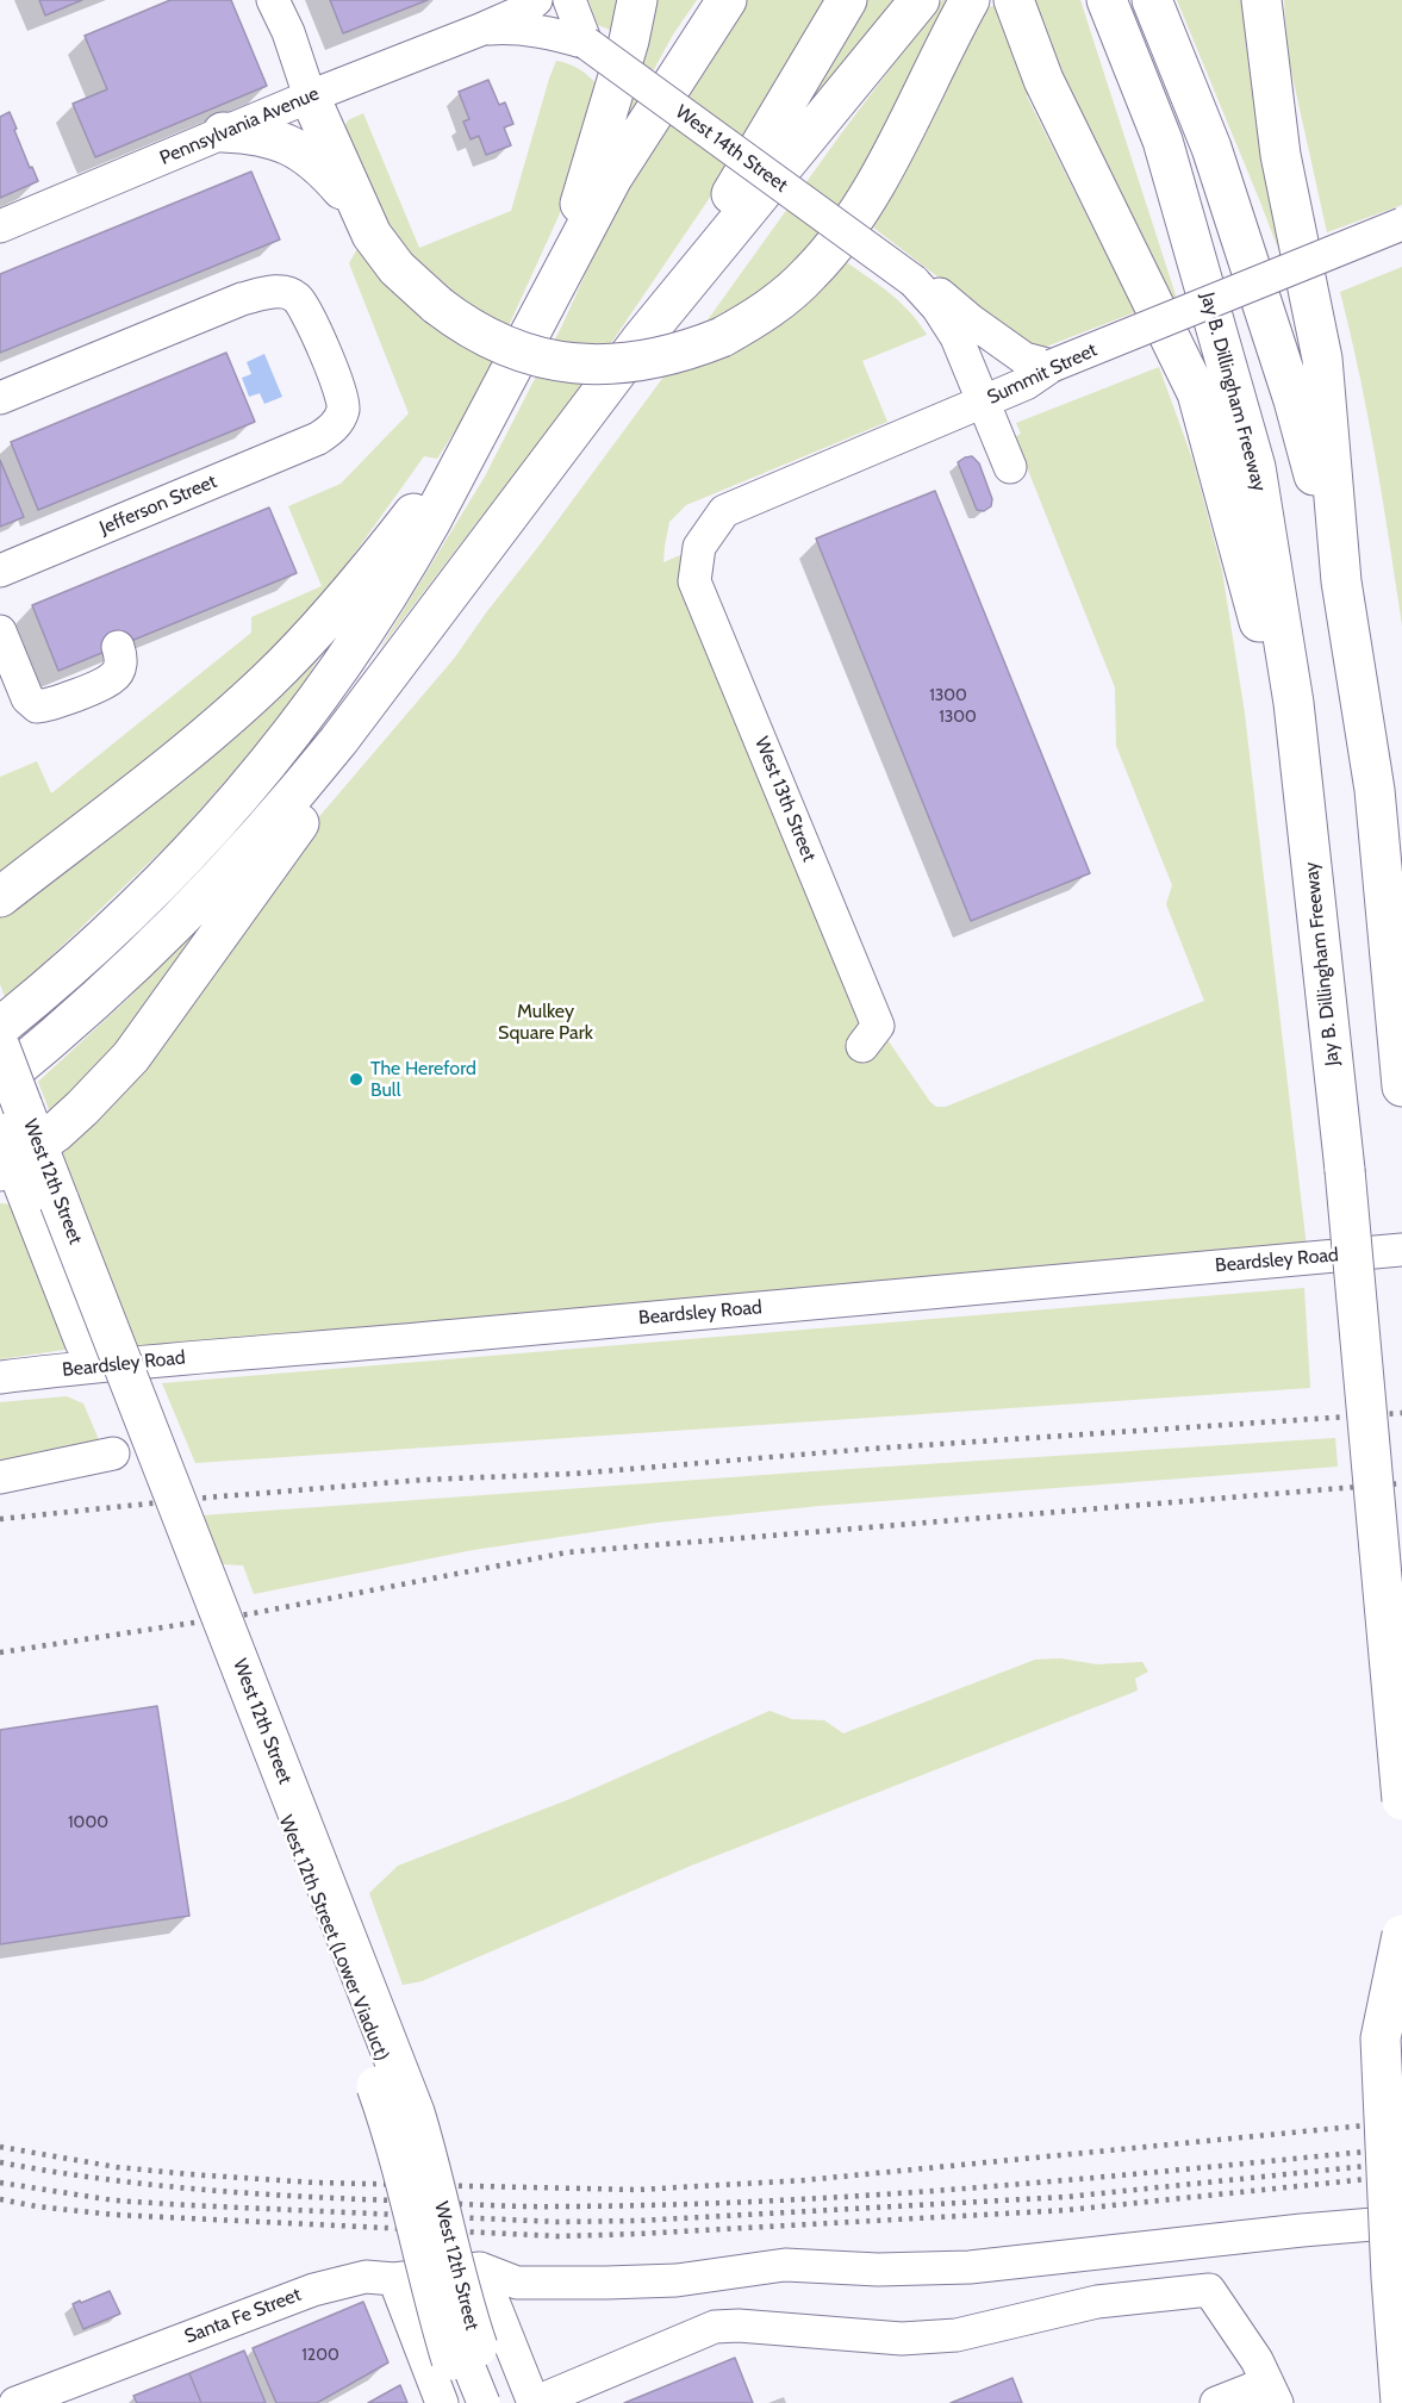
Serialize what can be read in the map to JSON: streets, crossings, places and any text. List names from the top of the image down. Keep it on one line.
{"streets":{"main road":["Jay B. Dillingham Freeway","West 12th Street"],"street":["Pennsylvania Avenue","West 14th Street","Summit Street","Jefferson Street","West 13th Street","Beardsley Road","West 12th Street (Lower Viaduct)","Santa Fe Street"]},"crossings":[["Pennsylvania Avenue","West 14th Street"],["West 14th Street","Summit Street"],["Summit Street","West 13th Street"],["West 12th Street","Santa Fe Street"],["Beardsley Road","West 12th Street (Lower Viaduct)"]],"parks":["Mulkey Square Park"],"places":["The Hereford Bull"],"house_numbers":["1300","1300","1000","1200"]}
